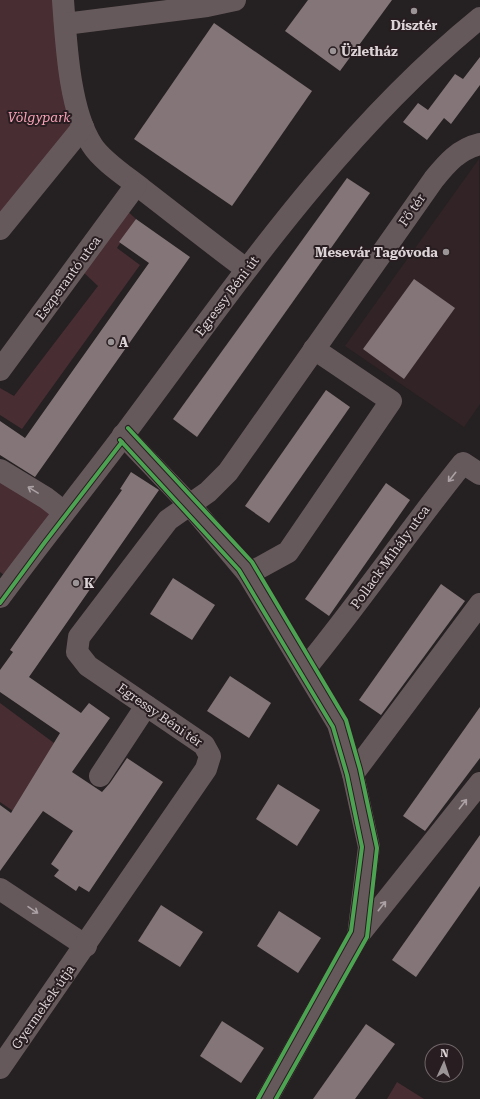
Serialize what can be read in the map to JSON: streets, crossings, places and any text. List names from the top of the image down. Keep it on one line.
{"streets":{"street":["Fő tér","Eszperantó utca","Egressy Béni út","Pollack Mihály utca","Egressy Béni tér","Gyermekek útja"]},"crossings":[["Egressy Béni tér","Gyermekek útja"]],"parks":["Völgypark"],"places":["Dísztér","Üzletház","Mesevár Tagóvoda","A","K"],"north":"top"}
